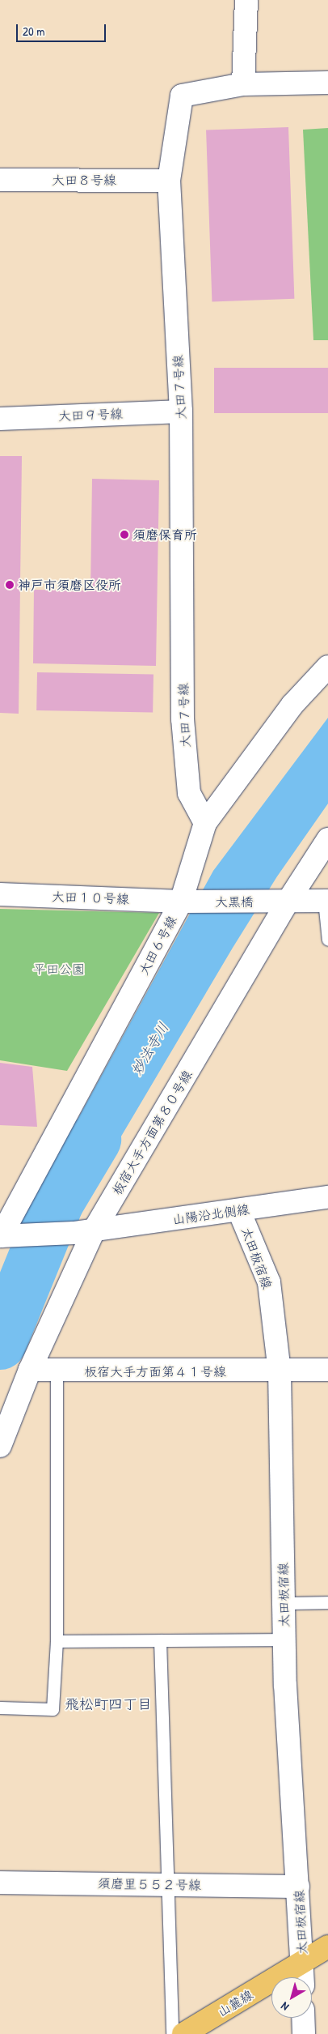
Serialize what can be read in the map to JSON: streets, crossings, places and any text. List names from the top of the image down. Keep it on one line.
{"streets":{"main road":["山麓線"],"street":["大田８号線","大田７号線","大田９号線","大田１０号線","大黒橋","大田６号線","板宿大手方面第８０号線","山陽沿北側線","太田板宿線","板宿大手方面第４１号線","須磨里５５２号線"]},"crossings":[["大田８号線","大田７号線"],["大田７号線","大田９号線"],["大田７号線","大田６号線"],["大田１０号線","大黒橋"],["大田１０号線","大田６号線"],["大黒橋","大田６号線"],["大黒橋","板宿大手方面第８０号線"],["大田６号線","山陽沿北側線"],["板宿大手方面第８０号線","山陽沿北側線"],["板宿大手方面第８０号線","板宿大手方面第４１号線"],["山陽沿北側線","太田板宿線"],["太田板宿線","板宿大手方面第４１号線"],["太田板宿線","須磨里５５２号線"],["太田板宿線","山麓線"]],"districts":["飛松町四丁目"],"water":["妙法寺川"],"parks":["平田公園"],"places":["須磨保育所","神戸市須磨区役所"],"scale_bar":"20 m","north":"bottom left"}
